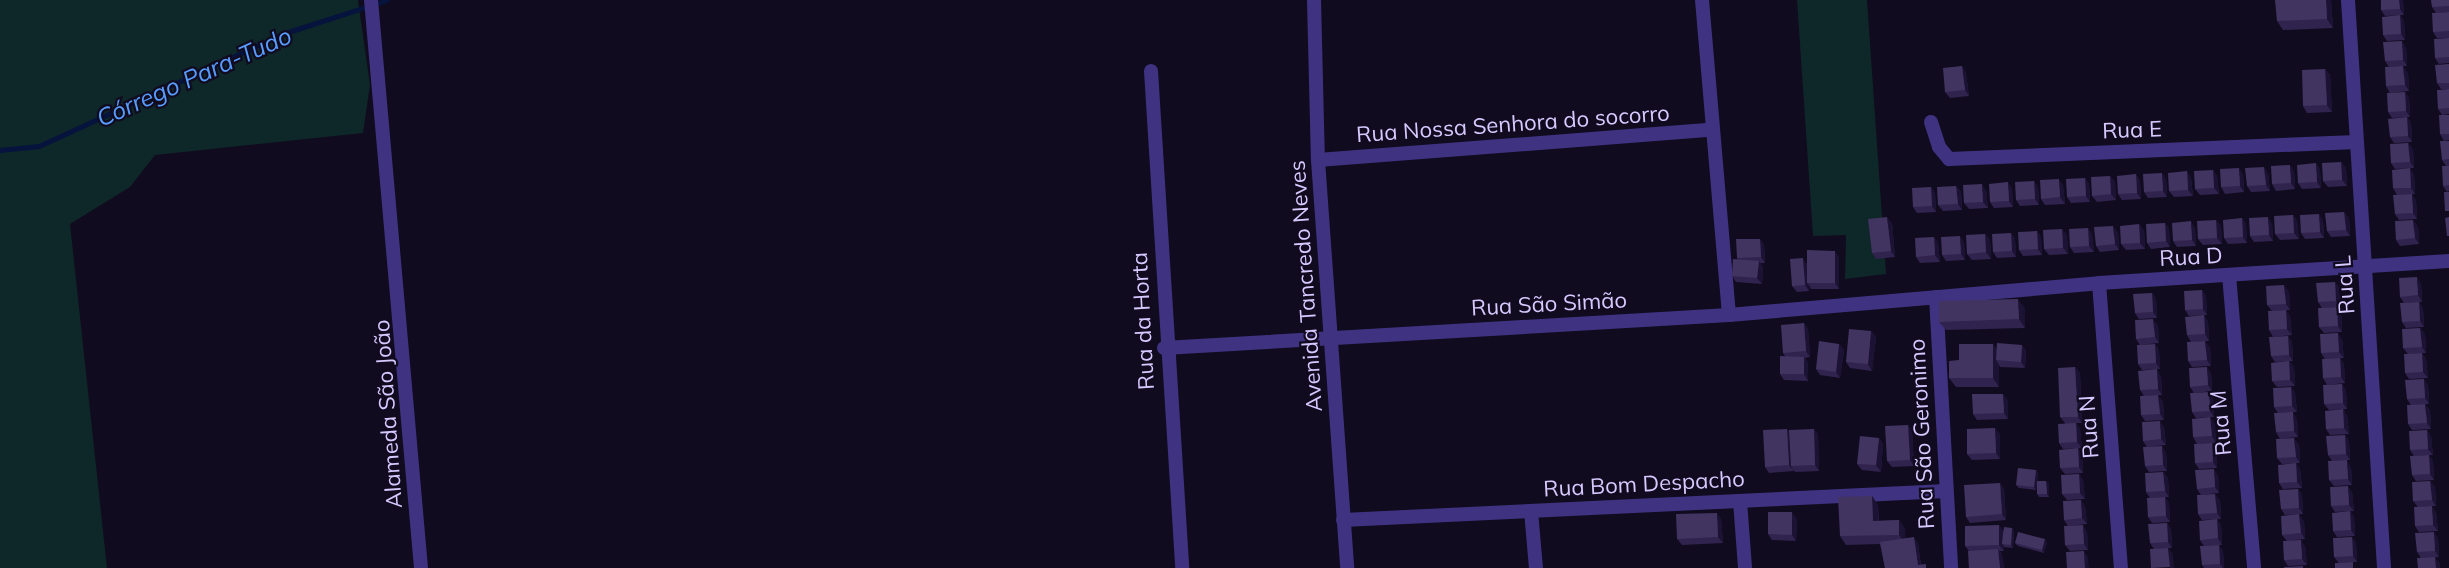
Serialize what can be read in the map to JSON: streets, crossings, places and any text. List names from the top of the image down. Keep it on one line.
{"streets":{"street":["Rua Nossa Senhora do socorro","Rua E","Rua D","Rua L","Avenida Tancredo Neves","Rua São Simão","Rua da Horta","Alameda São João","Rua M","Rua N","Rua São Geronimo","Rua Bom Despacho"]},"crossings":[["Rua Nossa Senhora do socorro","Avenida Tancredo Neves"],["Rua E","Rua L"],["Rua D","Rua L"],["Rua D","Rua São Simão"],["Rua D","Rua M"],["Rua D","Rua N"],["Rua D","Rua São Geronimo"],["Avenida Tancredo Neves","Rua São Simão"],["Avenida Tancredo Neves","Rua Bom Despacho"],["Rua São Simão","Rua da Horta"],["Rua São Simão","Rua São Geronimo"],["Rua São Geronimo","Rua Bom Despacho"]],"water":["Córrego Para-Tudo"]}
